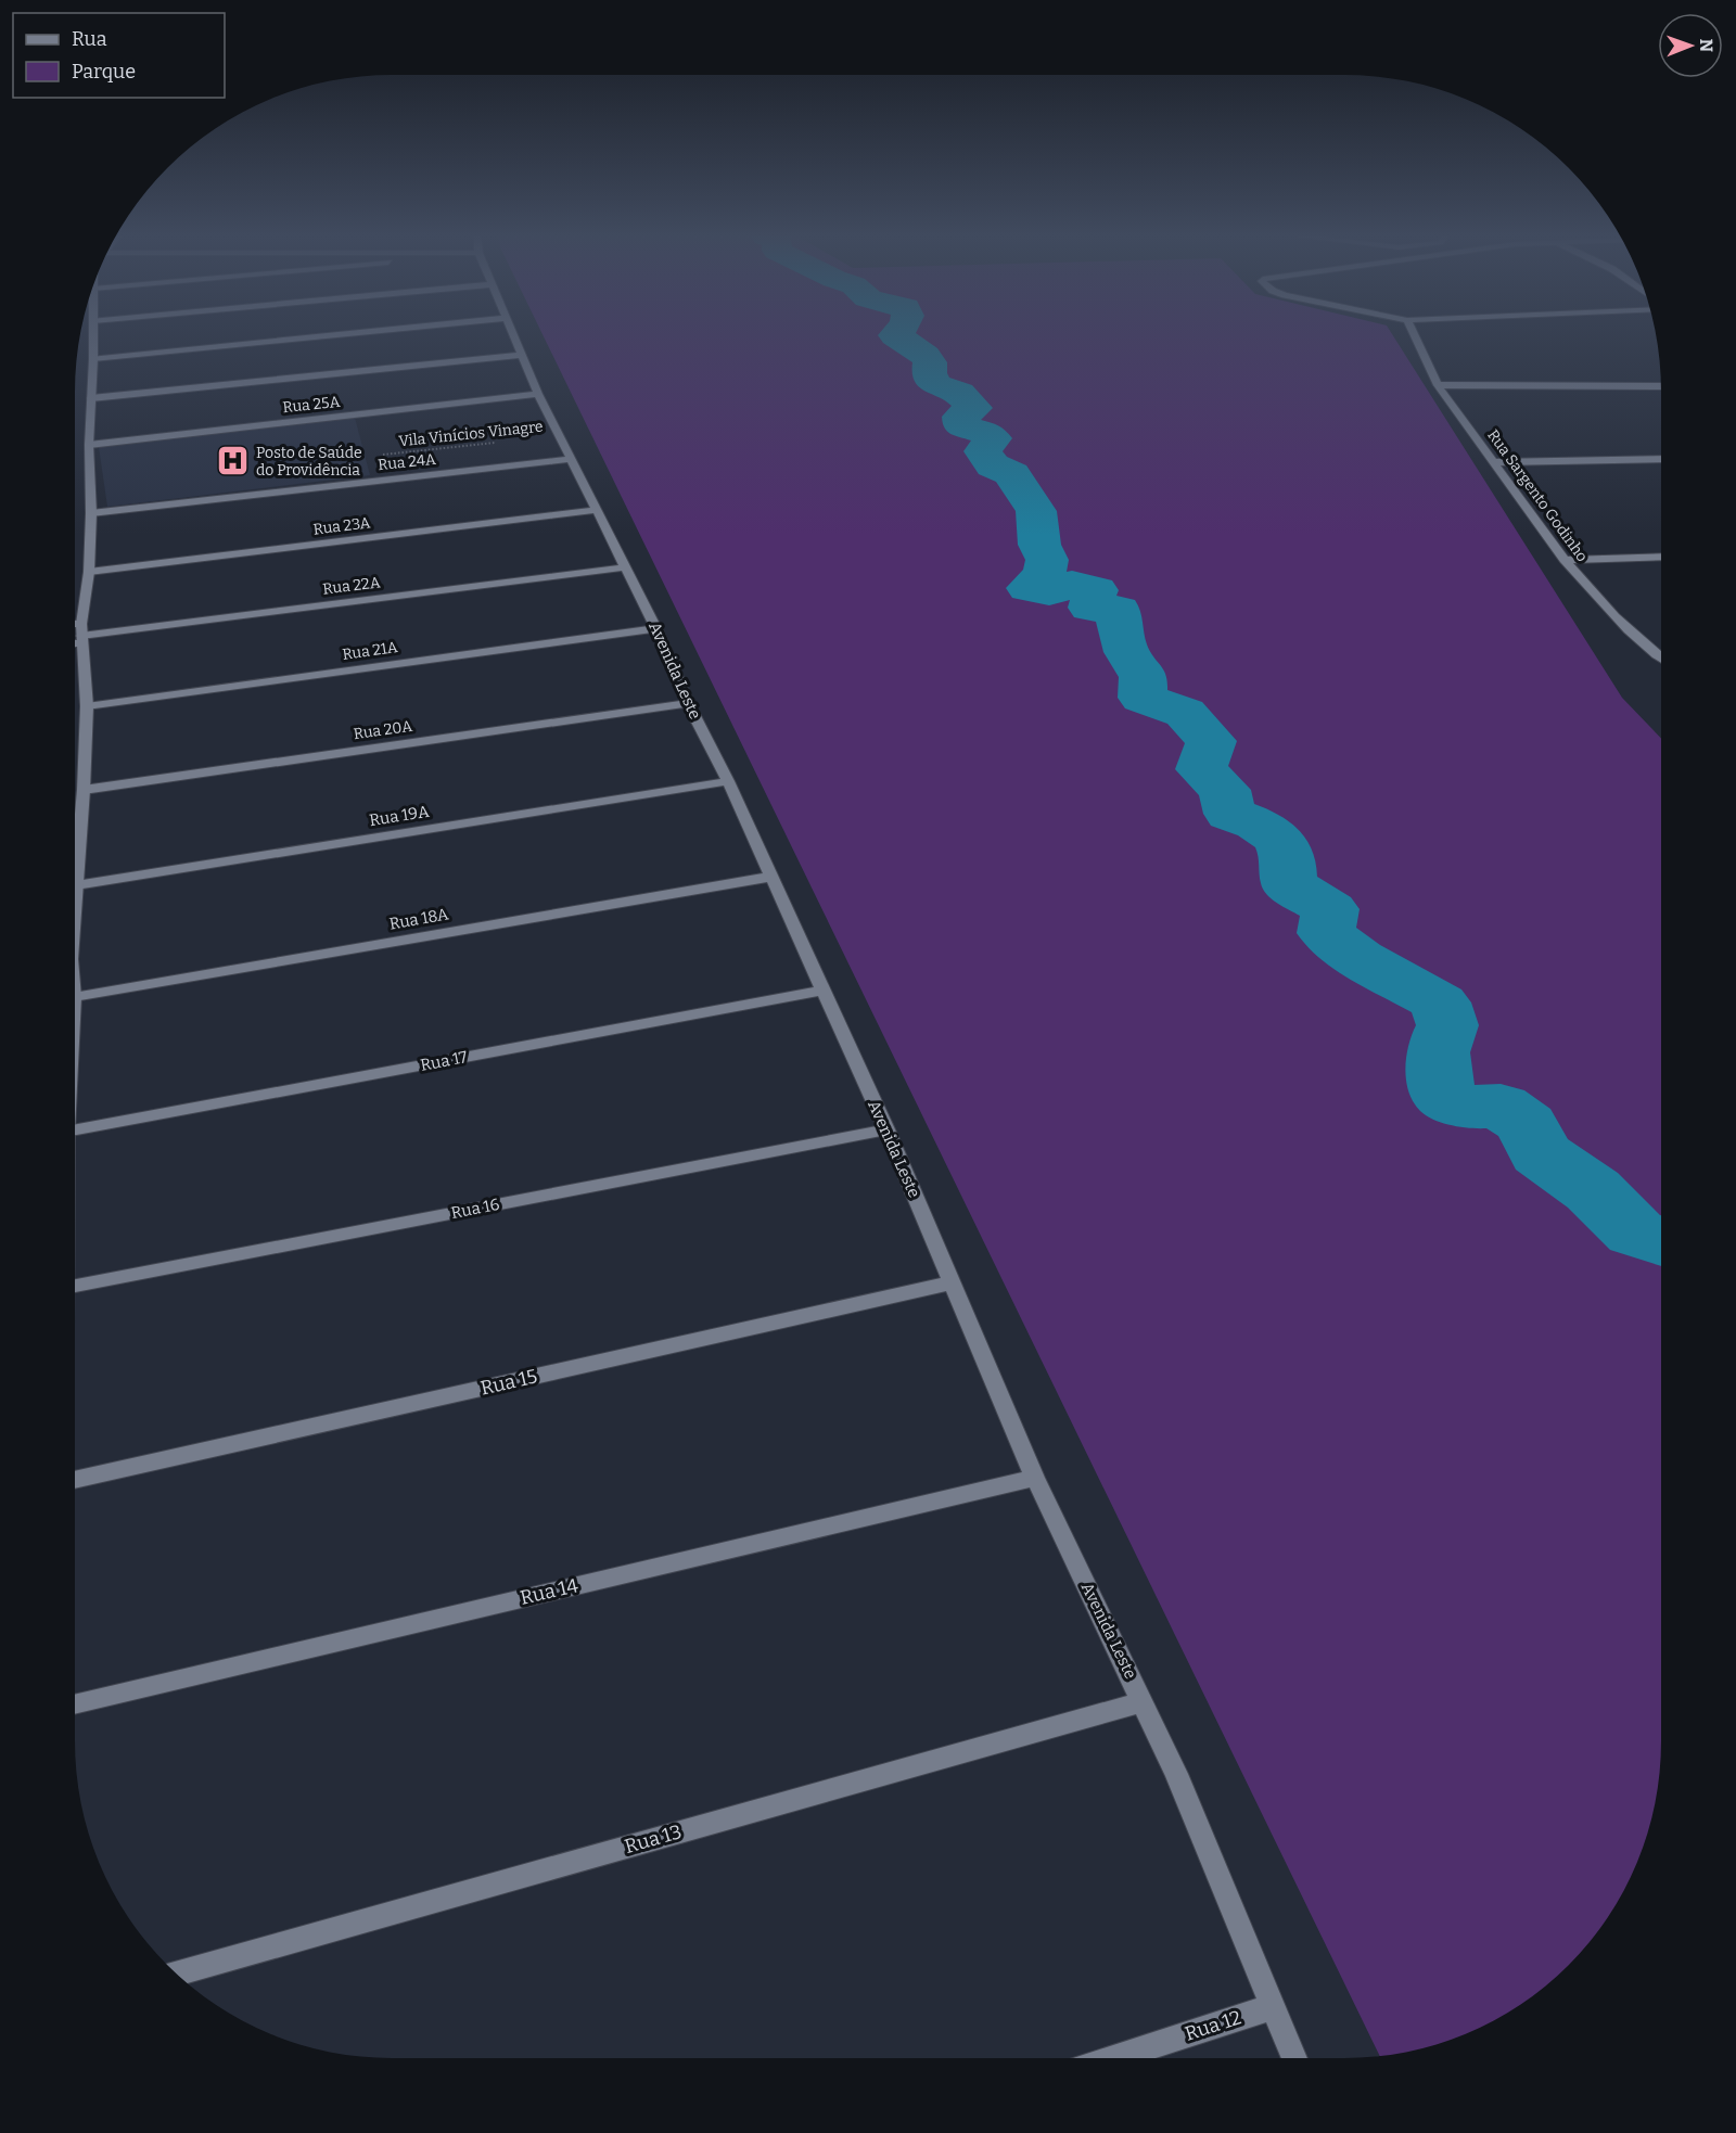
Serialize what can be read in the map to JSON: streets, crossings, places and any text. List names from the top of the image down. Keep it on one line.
{"streets":{"street":["Rua 25A","Rua 24A","Rua Sargento Godinho","Rua 23A","Rua 22A","Rua 21A","Avenida Leste","Rua 20A","Rua 19A","Rua 18A","Rua 17","Rua 16","Rua 15","Rua 14","Rua 13","Rua 12"],"path":["Vila Vinícios Vinagre"]},"crossings":[["Rua 25A","Avenida Leste"],["Rua 24A","Avenida Leste"],["Rua 23A","Avenida Leste"],["Rua 22A","Avenida Leste"],["Rua 21A","Avenida Leste"],["Avenida Leste","Rua 20A"],["Avenida Leste","Rua 19A"],["Avenida Leste","Rua 18A"],["Avenida Leste","Rua 17"],["Avenida Leste","Rua 16"],["Avenida Leste","Rua 15"],["Avenida Leste","Rua 14"],["Avenida Leste","Rua 13"],["Avenida Leste","Rua 12"]],"places":{"hospital":["Posto de Saúde do Providência"]},"legend":["Rua","Parque"],"north":"right"}
